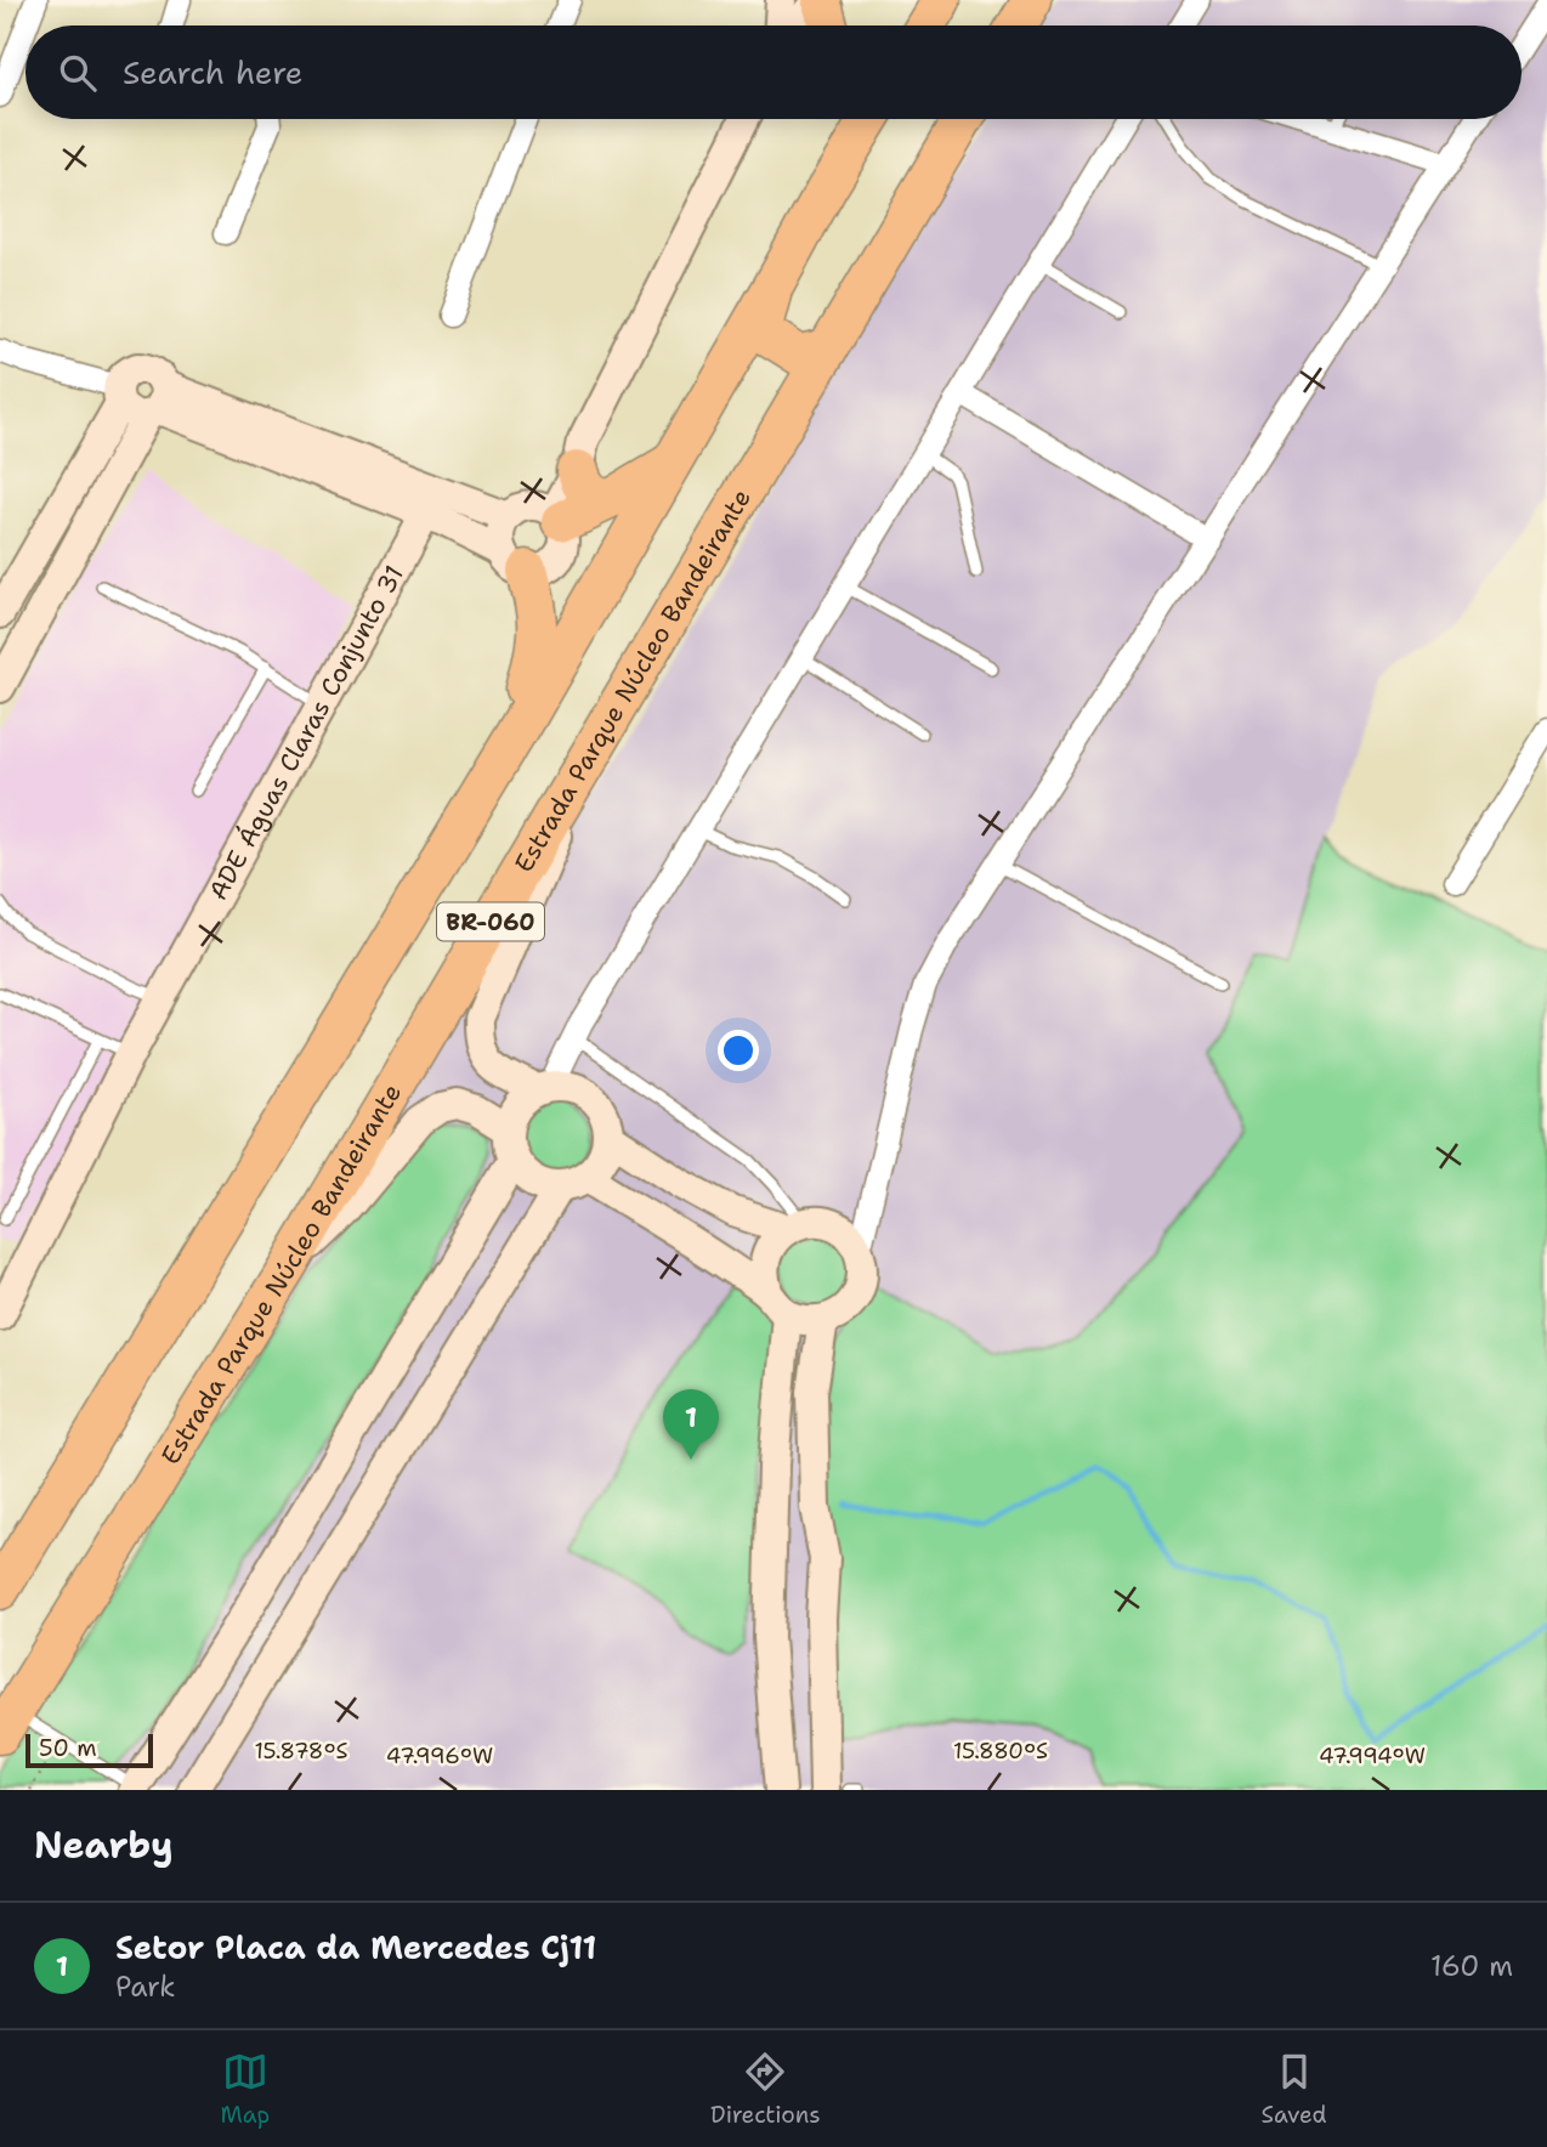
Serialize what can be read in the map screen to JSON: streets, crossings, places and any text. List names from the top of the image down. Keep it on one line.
{"streets":{"highway":["Estrada Parque Núcleo Bandeirante","BR-060"],"street":["ADE Águas Claras Conjunto 31"]},"scale_bar":"50 m","page":{"search":"Search here","pins":"1","scale":"50 m","heading":"Nearby","list":[{"mark":"1","name":"Setor Placa da Mercedes Cj11","note":"Park","value":"160 m"}],"nav":["Map","Directions","Saved"]},"coordinates":["15.878°S","15.880°S","47.996°W","47.994°W"]}
